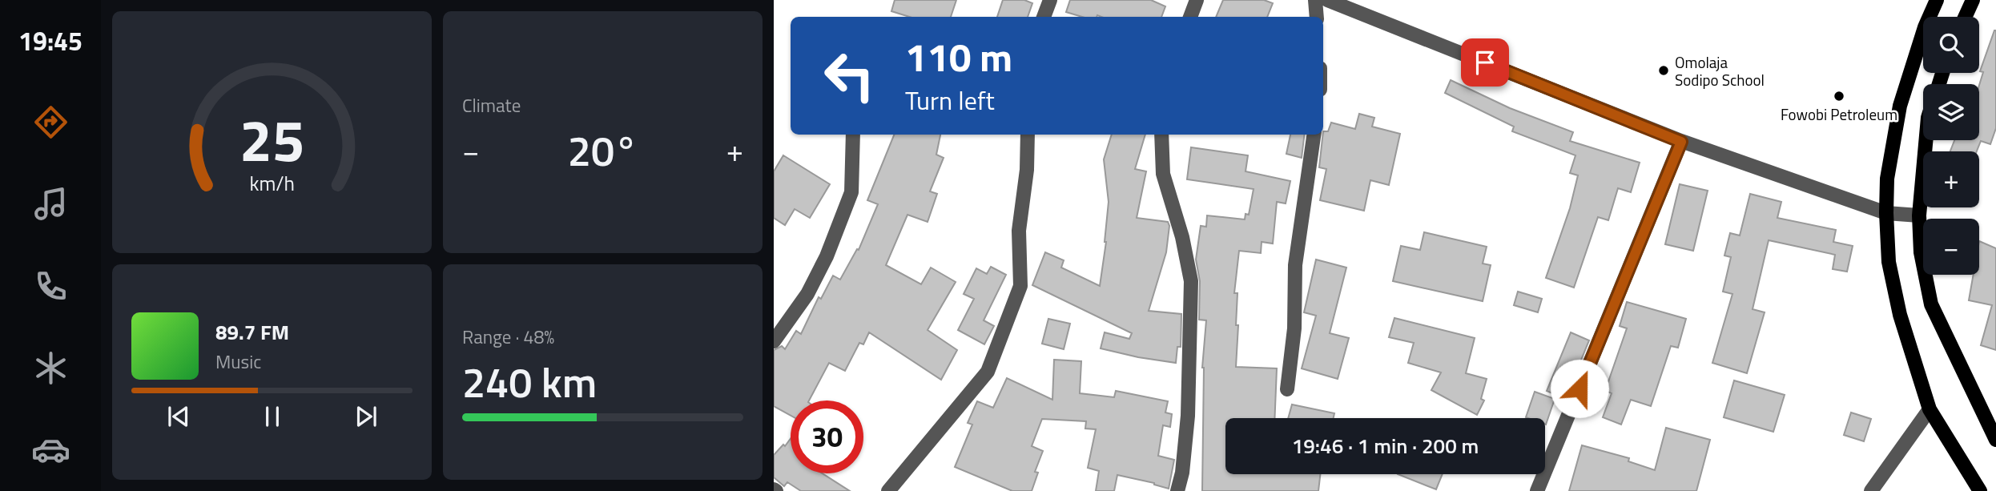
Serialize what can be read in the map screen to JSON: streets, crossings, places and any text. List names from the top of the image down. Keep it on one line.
{"places":["Omolaja Sodipo School","Fowobi Petroleum"],"page":{"tabs":"19:45","tile":["Climate",["Range · 48%","240 km"]],"map_buttons":["+","−"],"turn":["110 m","Turn left"],"heat":["−","20°","+"],"song":["89.7 FM","Music"],"limit":"30","trip":"19:46 · 1 min · 200 m","gauge":["25","km/h"]}}
